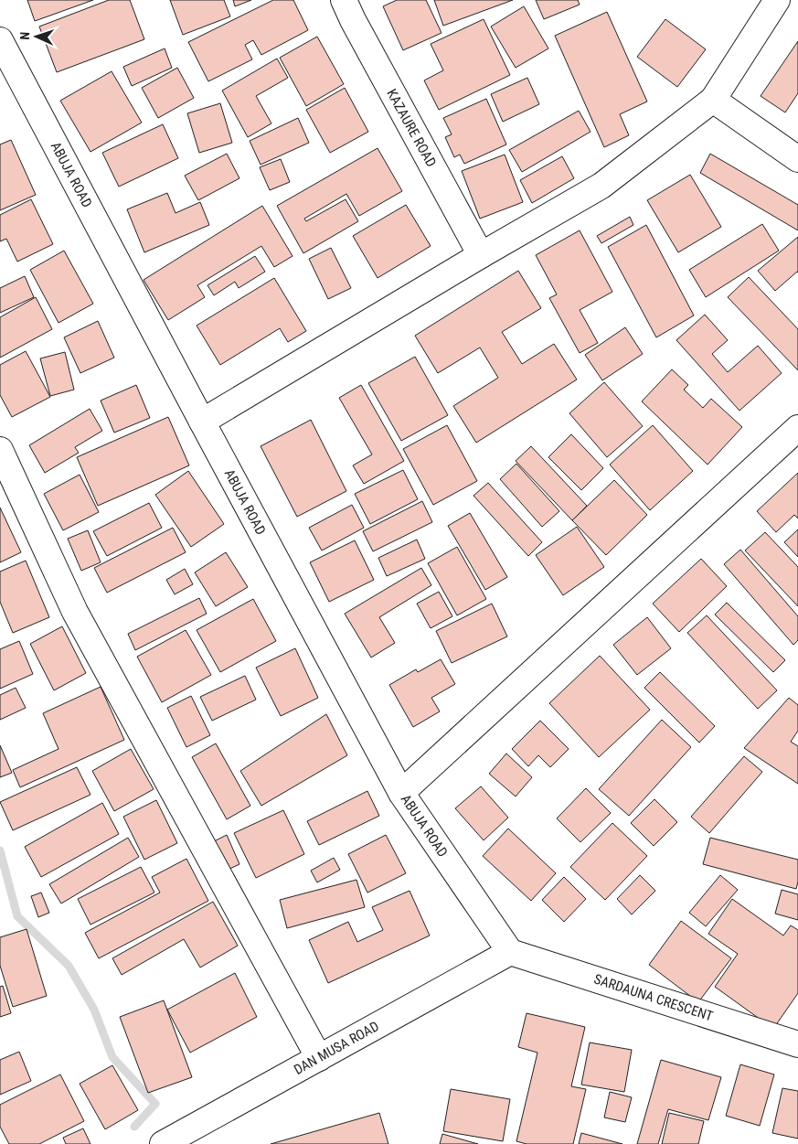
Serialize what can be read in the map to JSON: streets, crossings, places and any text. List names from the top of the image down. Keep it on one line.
{"streets":{"street":["KAZAURE ROAD","ABUJA ROAD","SARDAUNA CRESCENT","DAN MUSA ROAD"]},"crossings":[["ABUJA ROAD","SARDAUNA CRESCENT"],["ABUJA ROAD","DAN MUSA ROAD"],["SARDAUNA CRESCENT","DAN MUSA ROAD"]],"north":"left"}
